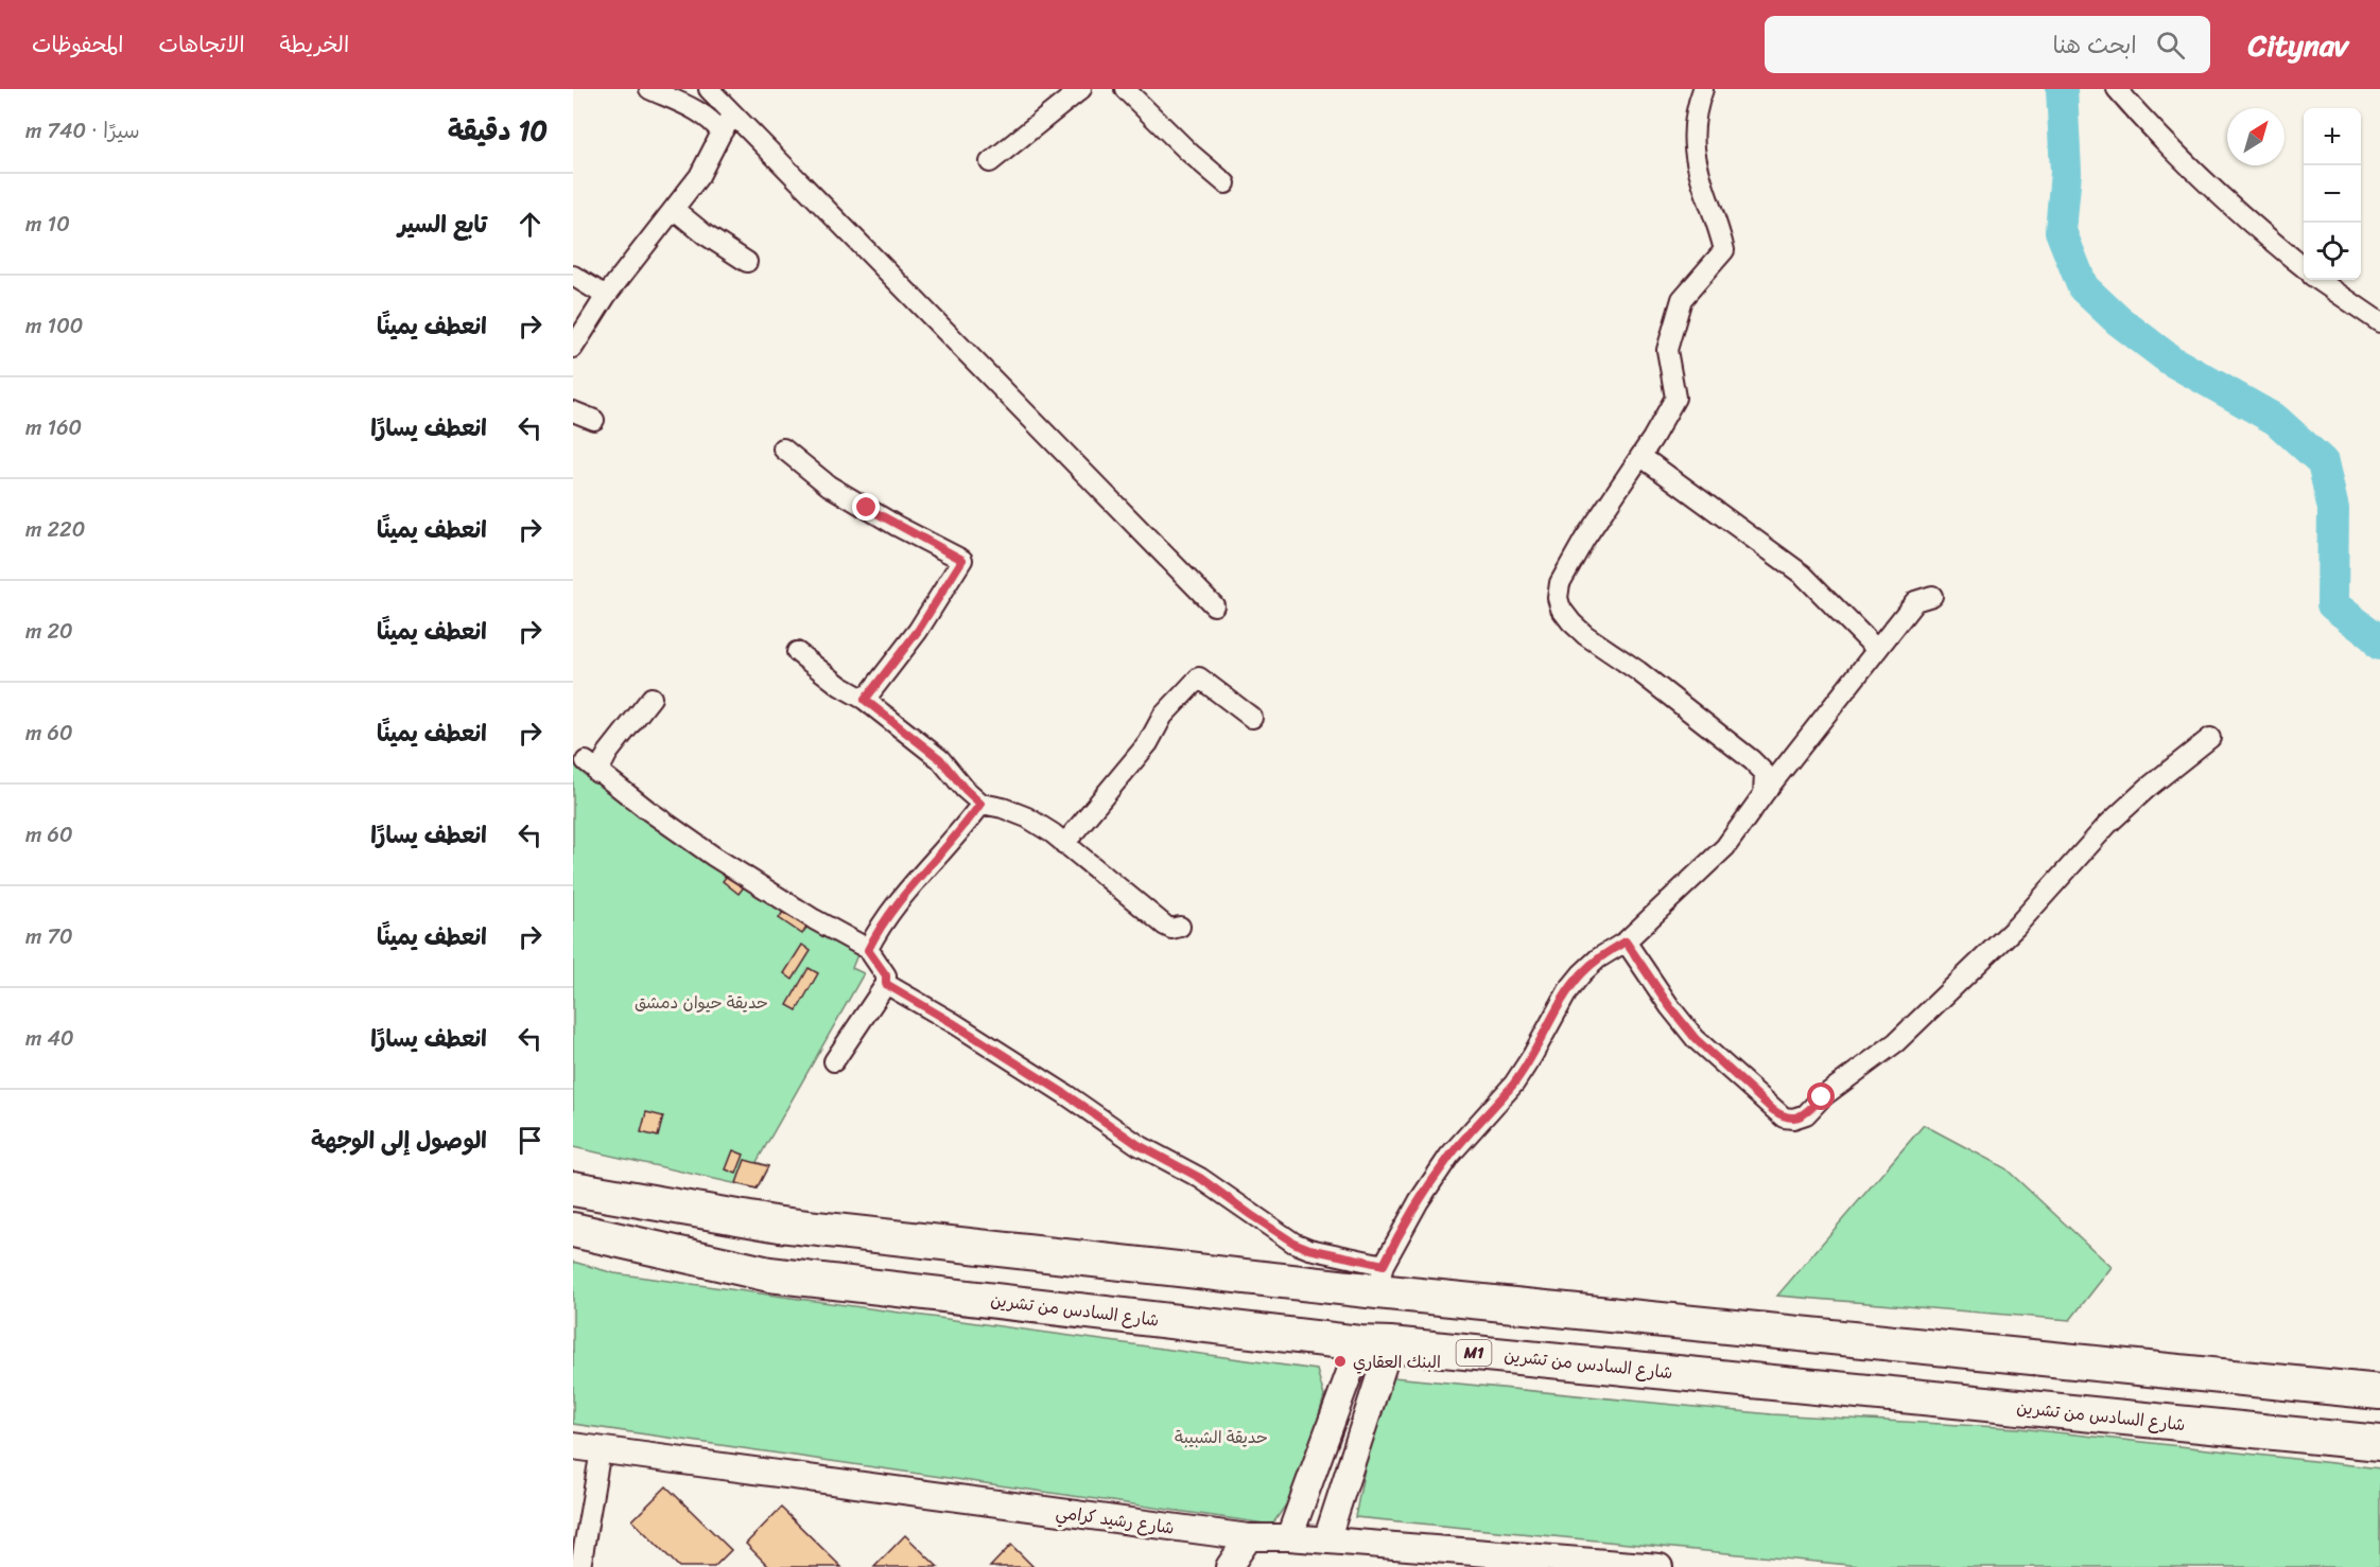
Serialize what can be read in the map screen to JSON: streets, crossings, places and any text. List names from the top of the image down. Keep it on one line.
{"streets":{"highway":["شارع السادس من تشرين","M1"],"main road":["شارع رشيد كرامي"]},"parks":["حديقة حيوان دمشق","حديقة الشبيبة"],"places":["البنك العقاري"],"north":"top right","page":{"header":"Citynav","search":"ابحث هنا","nav":["الخريطة","الاتجاهات","المحفوظات"],"heading":["10 دقيقة","سيرًا · 740 m"],"map_buttons":["+","−"],"list":[["تابع السير","10 m"],["انعطف يمينًا","100 m"],["انعطف يسارًا","160 m"],["انعطف يمينًا","220 m"],["انعطف يمينًا","20 m"],["انعطف يمينًا","60 m"],["انعطف يسارًا","60 m"],["انعطف يمينًا","70 m"],["انعطف يسارًا","40 m"],"الوصول إلى الوجهة"]}}
